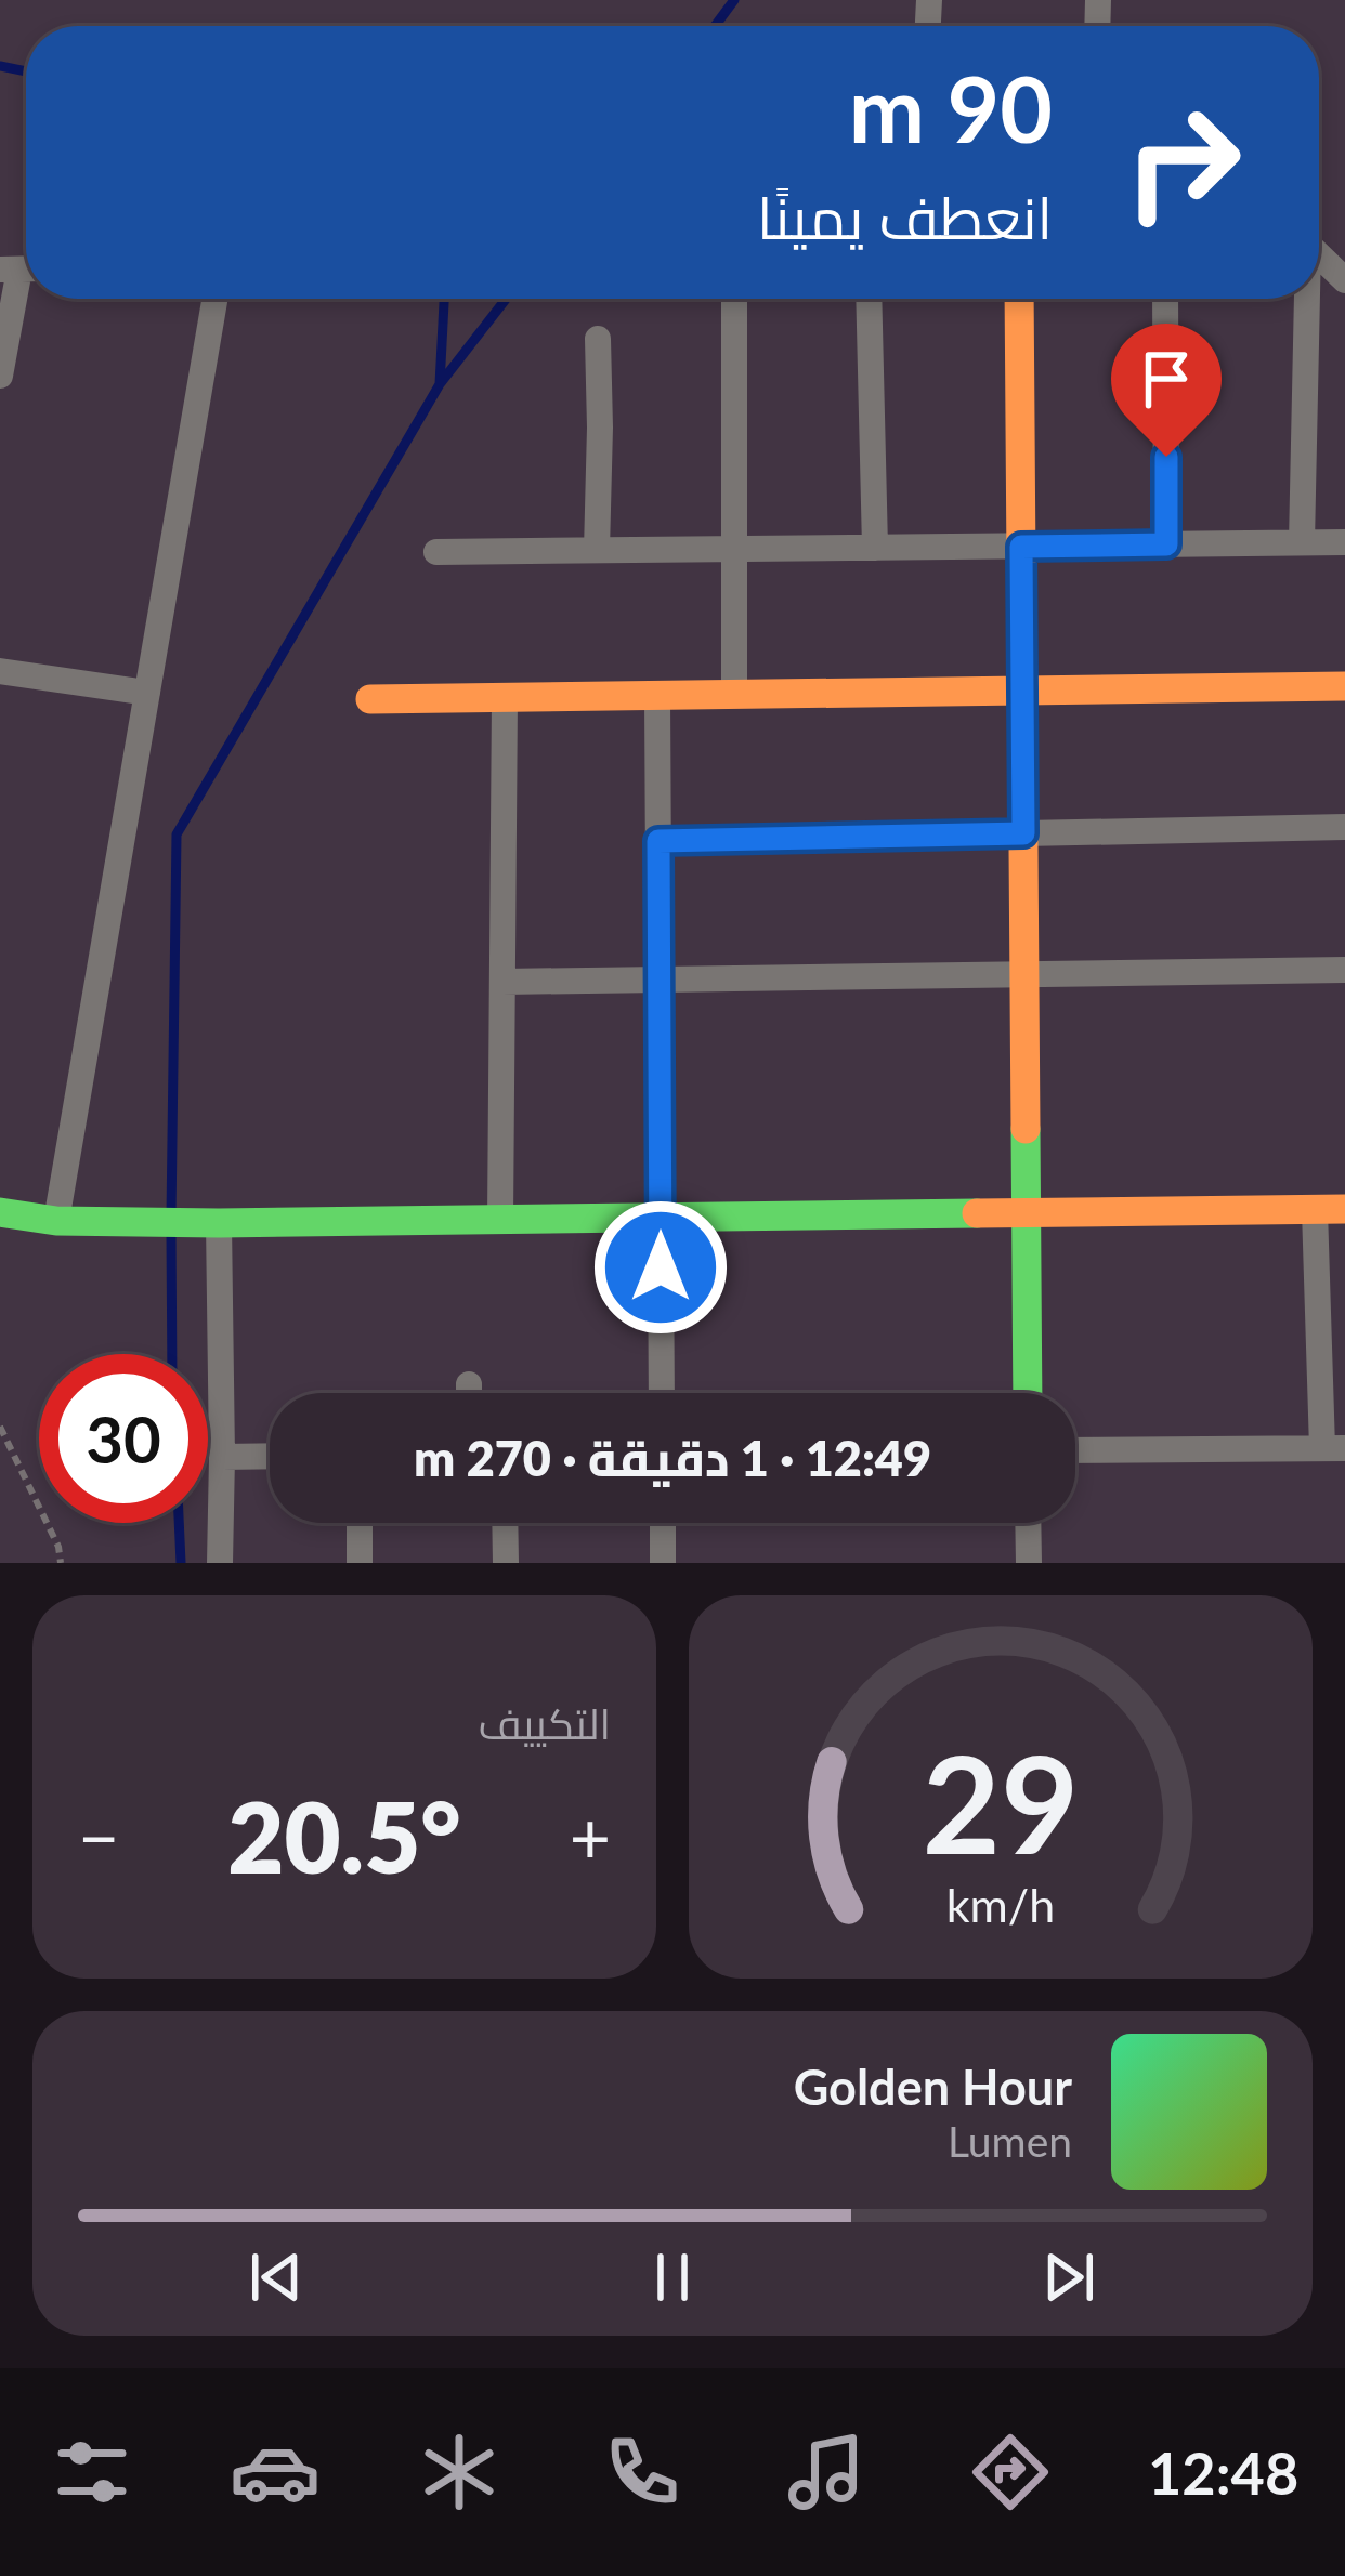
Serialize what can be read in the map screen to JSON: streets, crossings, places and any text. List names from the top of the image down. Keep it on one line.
{"page":{"turn":["90 m","انعطف يمينًا"],"limit":"30","trip":"12:49 · 1 دقيقة · 270 m","tile":"التكييف","heat":["−","20.5°","+"],"song":["Golden Hour","Lumen"],"tabs":"12:48","gauge":["29","km/h"]}}
